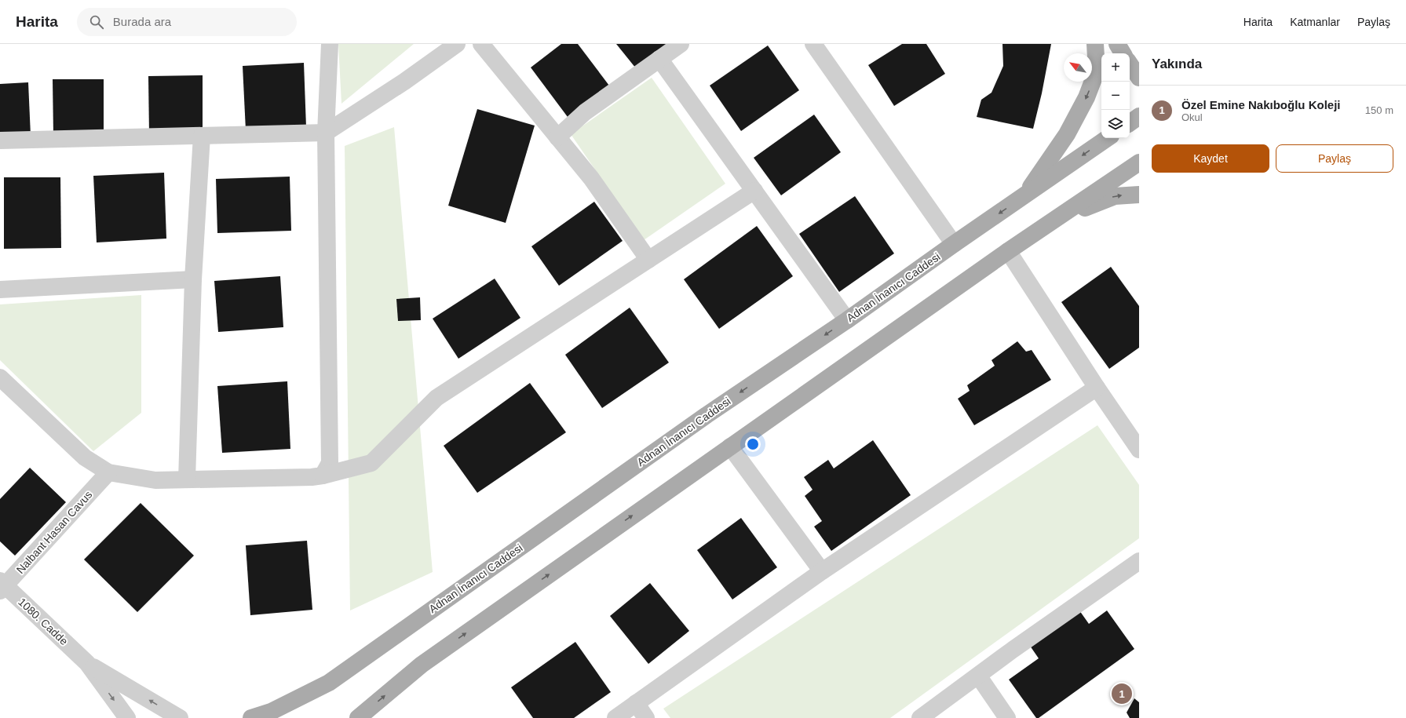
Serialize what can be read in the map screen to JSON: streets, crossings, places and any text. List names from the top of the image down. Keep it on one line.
{"streets":{"main road":["Adnan İnanıcı Caddesi"],"street":["Nalbant Hasan Cavus","1080. Cadde"]},"crossings":[["Nalbant Hasan Cavus","1080. Cadde"]],"north":"top left","page":{"header":"Harita","search":"Burada ara","nav":["Harita","Katmanlar","Paylaş"],"heading":"Yakında","map_buttons":["+","−"],"list":[{"mark":"1","name":"Özel Emine Nakıboğlu Koleji","note":"Okul","value":"150 m"}],"buttons":["Kaydet","Paylaş"],"pins":"1"}}
